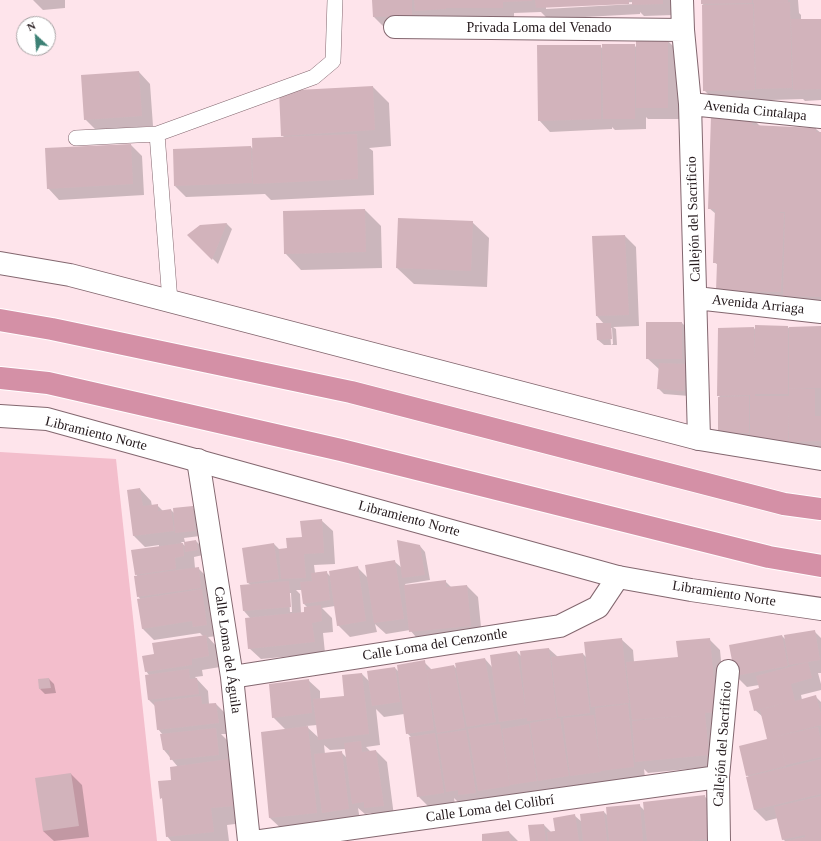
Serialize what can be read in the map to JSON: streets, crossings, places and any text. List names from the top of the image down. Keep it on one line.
{"streets":{"street":["Privada Loma del Venado","Avenida Cintalapa","Callejón del Sacrificio","Avenida Arriaga","Libramiento Norte","Calle Loma del Cenzontle","Calle Loma del Águila","Calle Loma del Colibrí"]},"crossings":[["Privada Loma del Venado","Callejón del Sacrificio"],["Avenida Cintalapa","Callejón del Sacrificio"],["Callejón del Sacrificio","Avenida Arriaga"],["Callejón del Sacrificio","Calle Loma del Colibrí"],["Libramiento Norte","Calle Loma del Cenzontle"],["Libramiento Norte","Calle Loma del Águila"],["Calle Loma del Cenzontle","Calle Loma del Águila"]],"north":"top left"}
